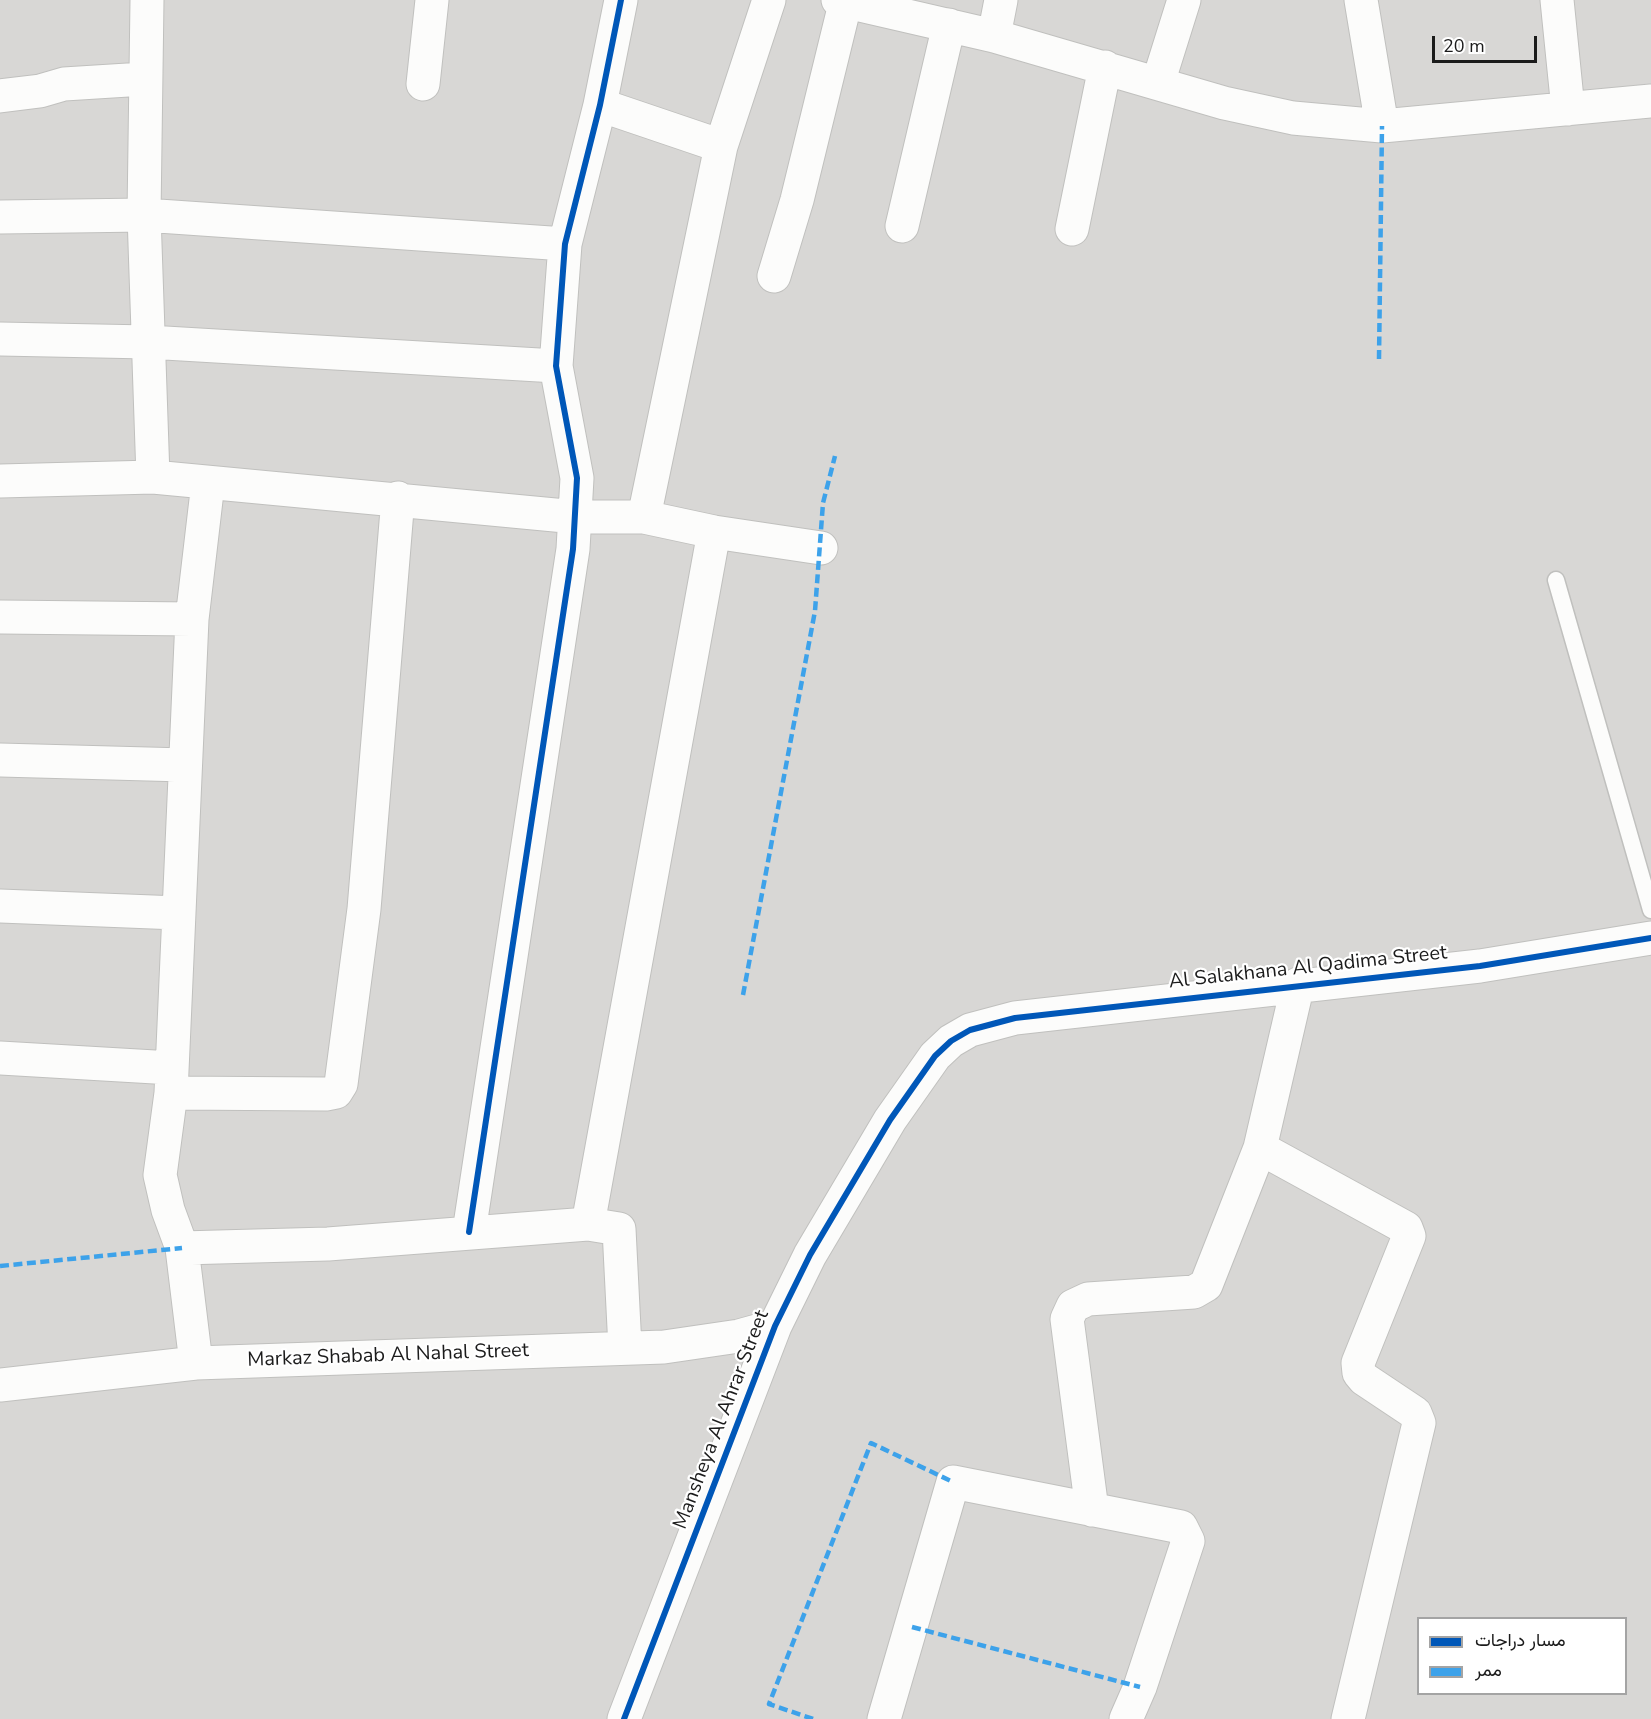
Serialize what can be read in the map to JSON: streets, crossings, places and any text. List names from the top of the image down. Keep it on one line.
{"streets":{"street":["Al Salakhana Al Qadima Street","Markaz Shabab Al Nahal Street","Mansheya Al Ahrar Street"]},"crossings":[["Al Salakhana Al Qadima Street","Mansheya Al Ahrar Street"],["Markaz Shabab Al Nahal Street","Mansheya Al Ahrar Street"]],"legend":["مسار دراجات","ممر"],"scale_bar":"20 m"}
